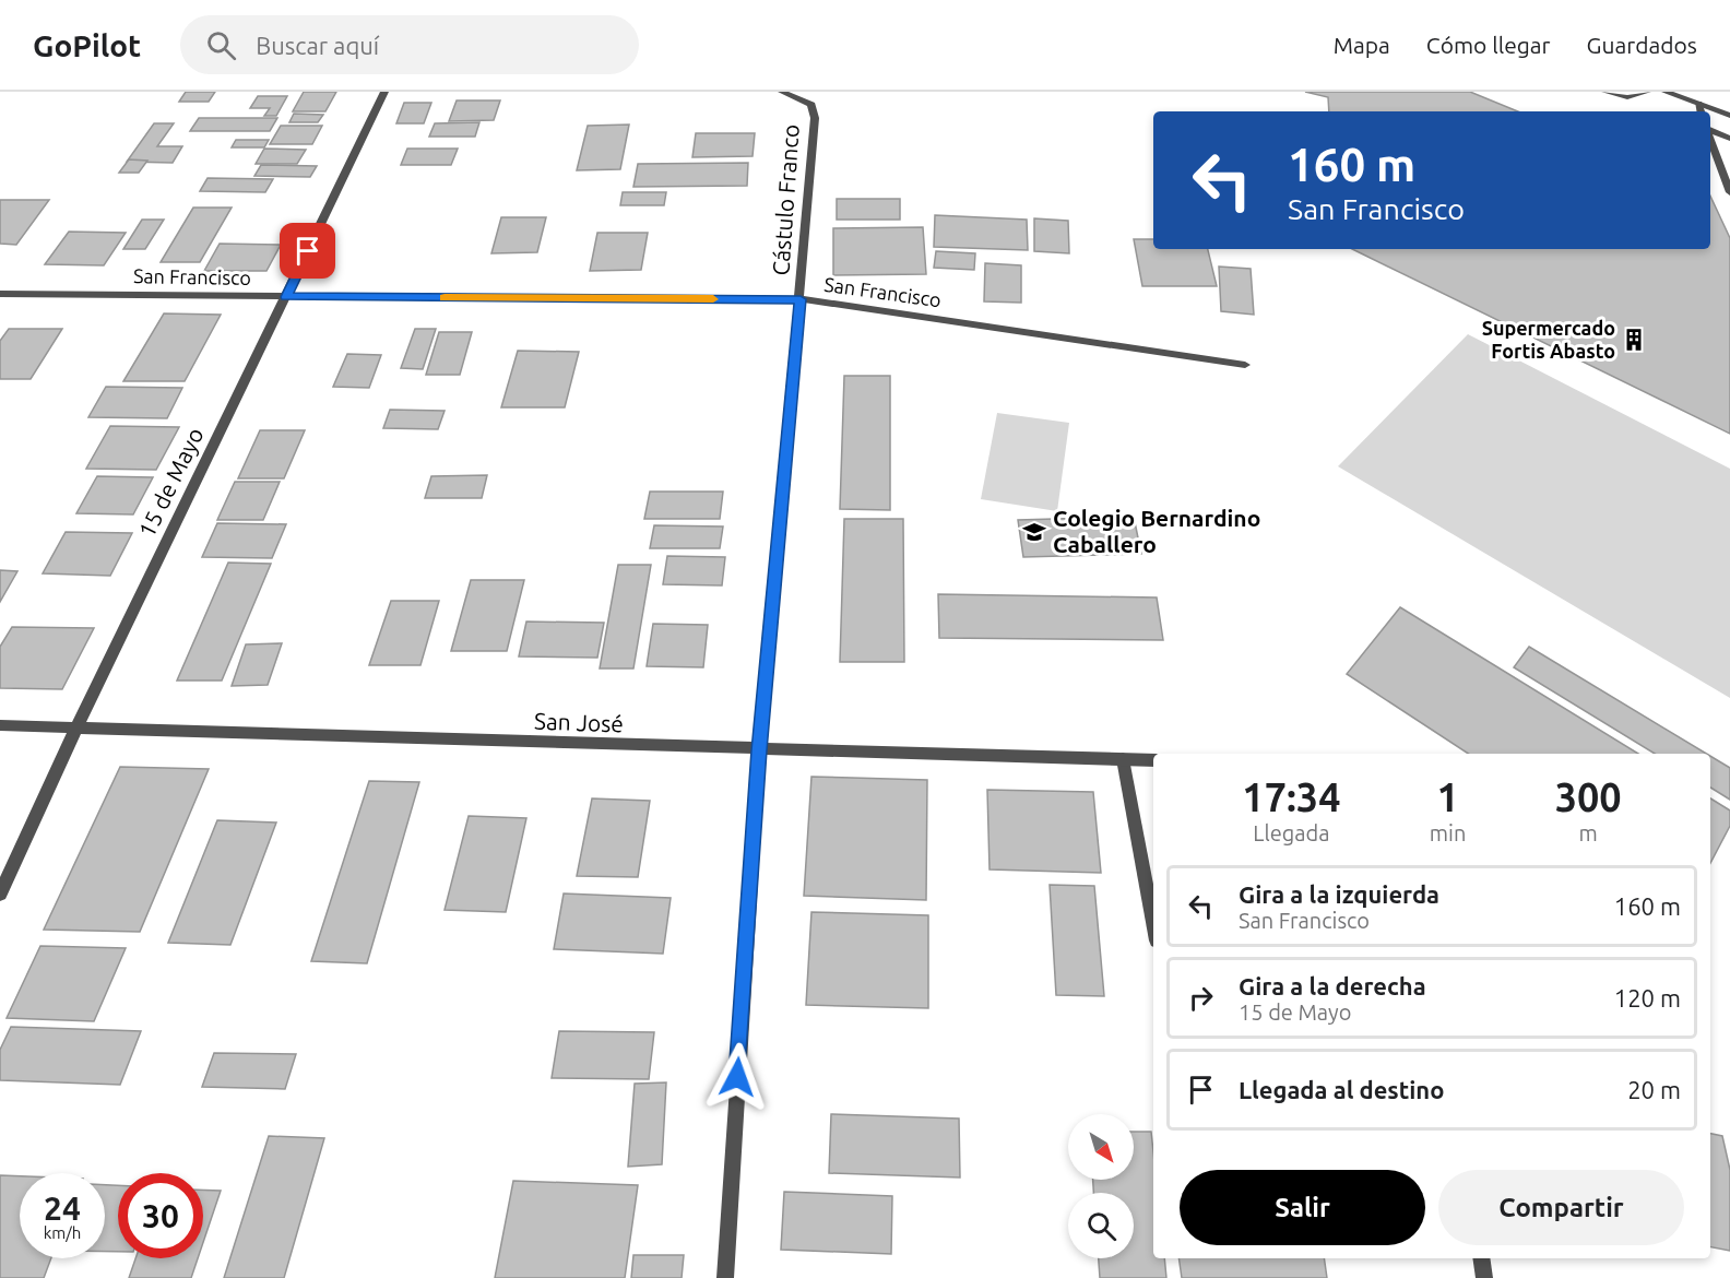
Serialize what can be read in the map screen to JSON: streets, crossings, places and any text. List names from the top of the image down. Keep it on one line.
{"streets":{"street":["Cástulo Franco","San Francisco","15 de Mayo","San José"]},"crossings":[["Cástulo Franco","San Francisco"],["Cástulo Franco","San José"],["San Francisco","15 de Mayo"],["15 de Mayo","San José"]],"places":{"building":["Supermercado Fortis Abasto"],"school or university":["Colegio Bernardino Caballero"]},"north":"bottom right","page":{"header":"GoPilot","search":"Buscar aquí","nav":["Mapa","Cómo llegar","Guardados"],"turn":["160 m","San Francisco"],"eta":["17:34","Llegada","1","min","300","m"],"list":[{"name":"Gira a la izquierda","note":"San Francisco","value":"160 m"},{"name":"Gira a la derecha","note":"15 de Mayo","value":"120 m"},{"name":"Llegada al destino","value":"20 m"}],"buttons":["Salir","Compartir"],"speed":"24 km/h","limit":"30"}}
